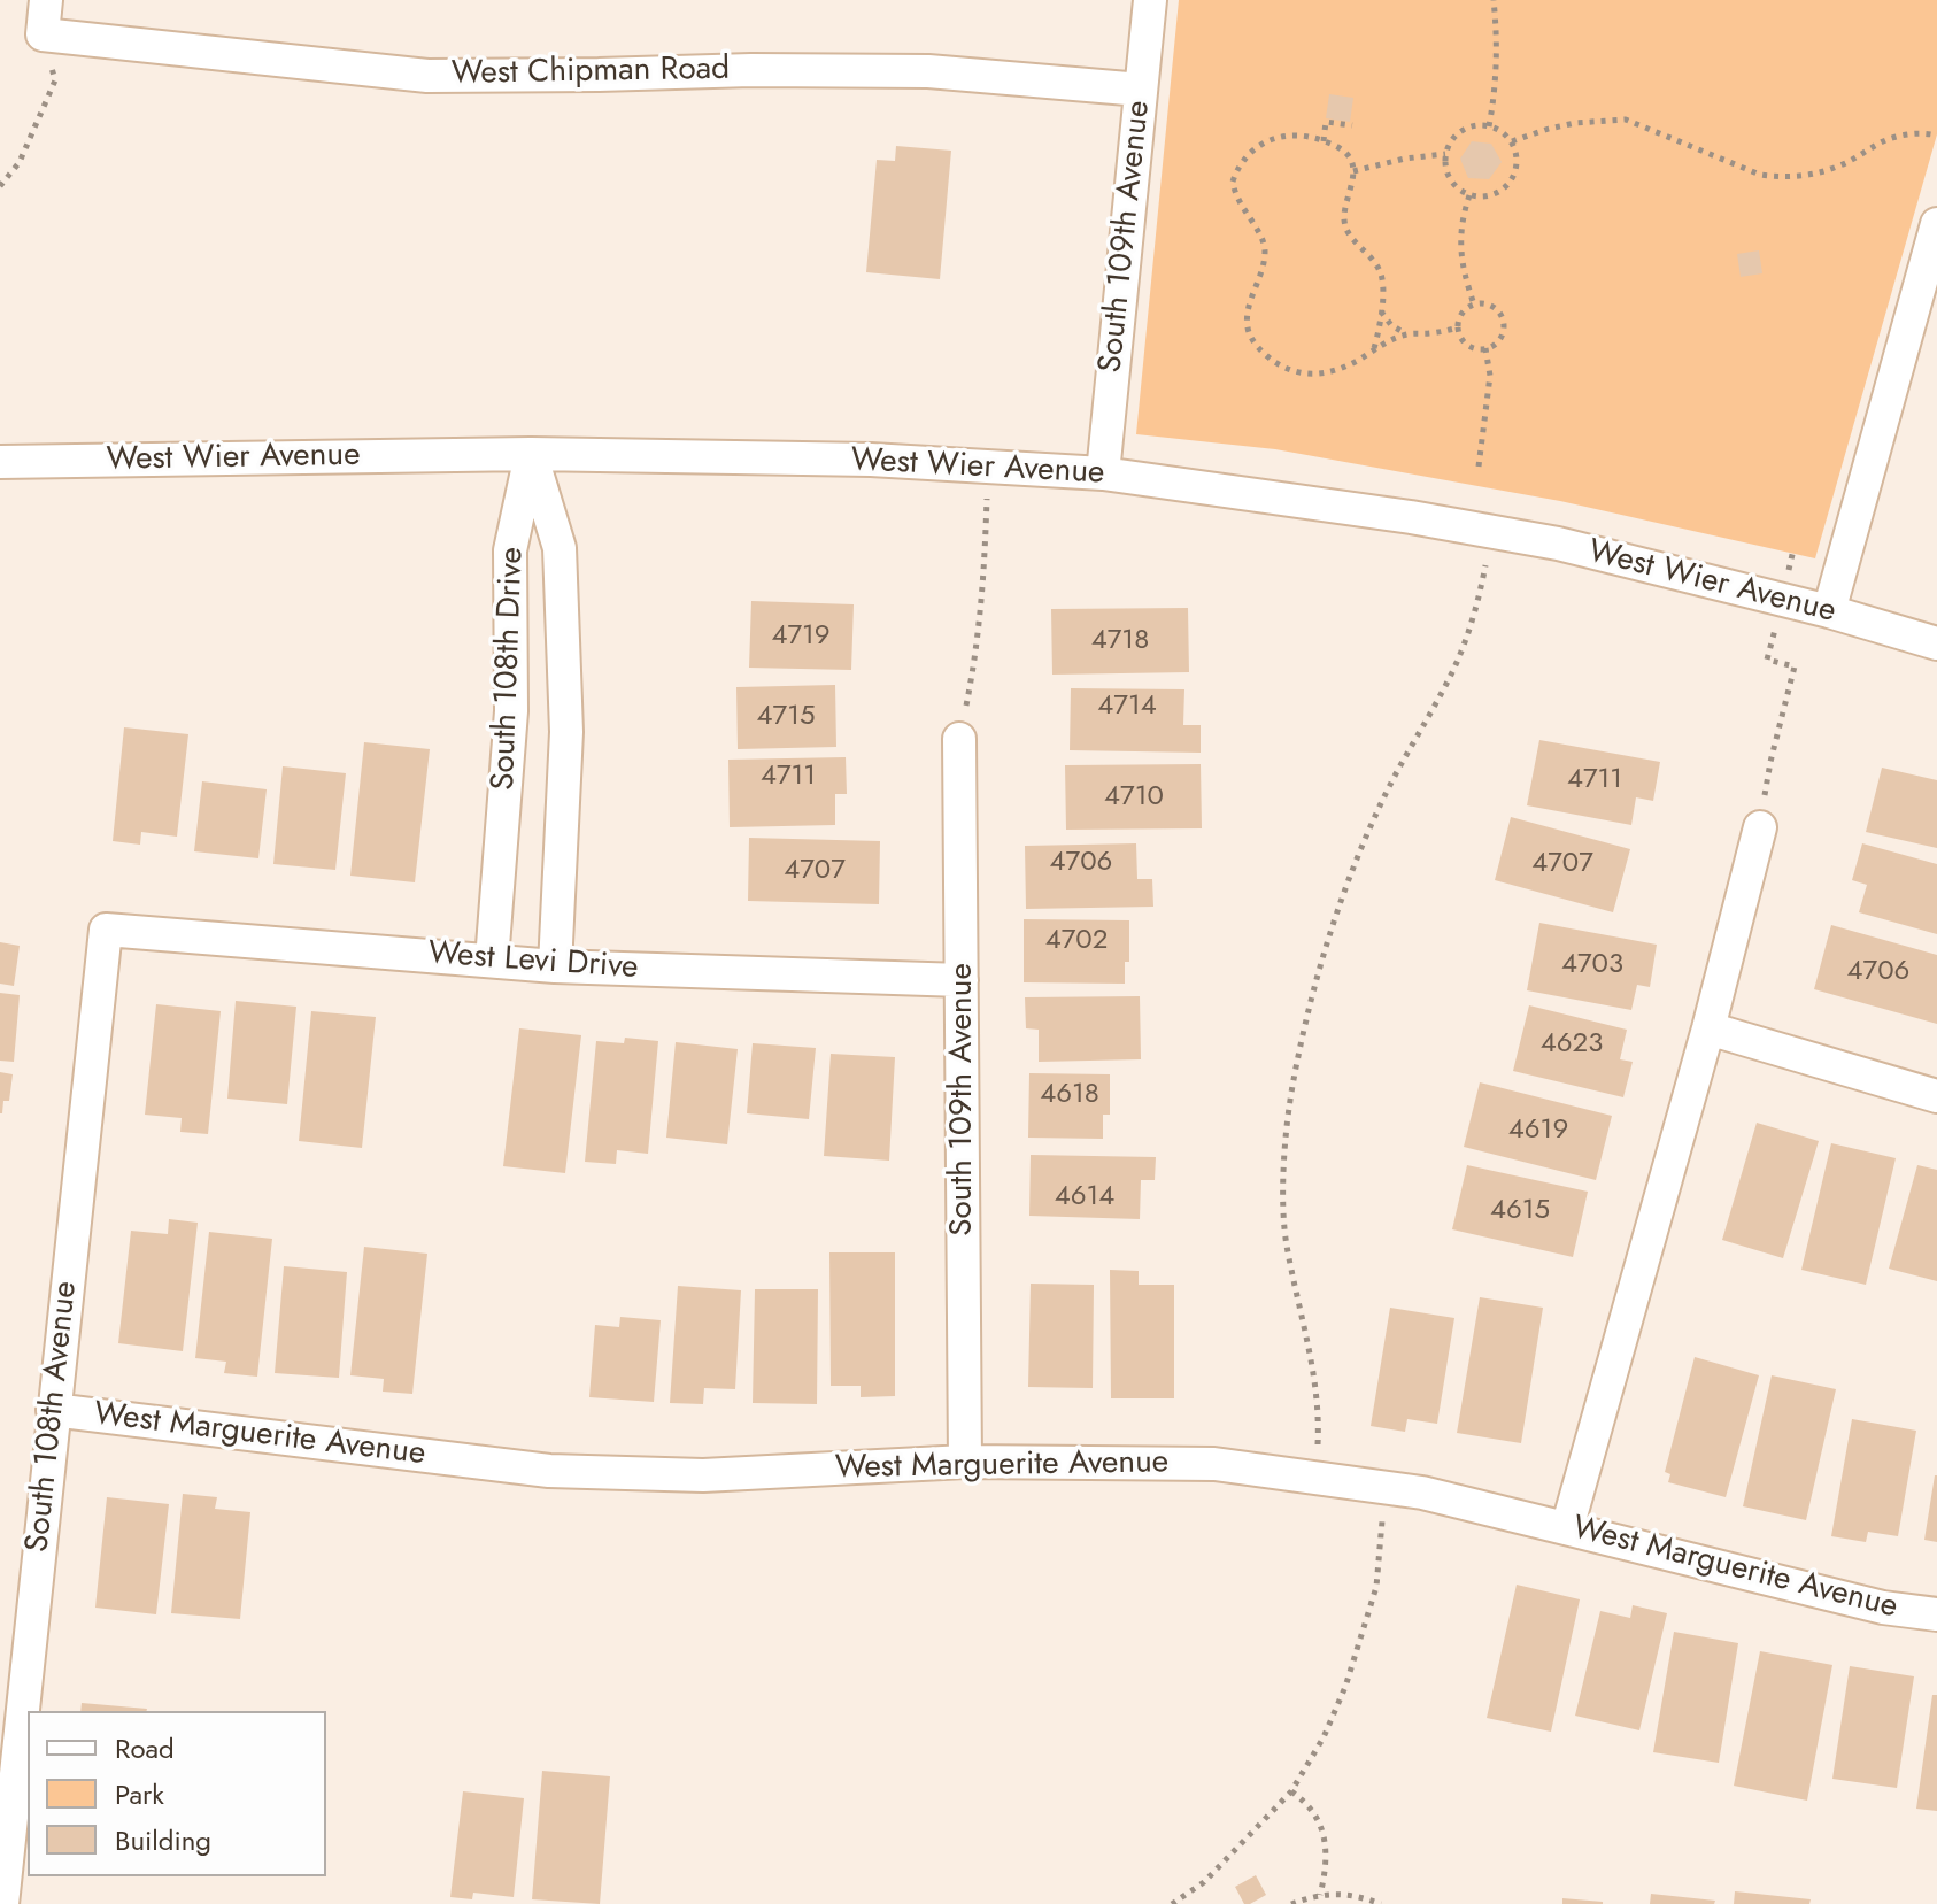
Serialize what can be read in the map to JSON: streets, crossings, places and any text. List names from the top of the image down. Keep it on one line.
{"streets":{"street":["West Chipman Road","South 109th Avenue","West Wier Avenue","South 108th Drive","West Levi Drive","South 108th Avenue","West Marguerite Avenue"]},"crossings":[["West Chipman Road","South 109th Avenue"],["South 109th Avenue","West Wier Avenue"],["South 109th Avenue","West Levi Drive"],["South 109th Avenue","West Marguerite Avenue"],["West Wier Avenue","South 108th Drive"],["South 108th Drive","West Levi Drive"],["West Levi Drive","South 108th Avenue"],["South 108th Avenue","West Marguerite Avenue"]],"house_numbers":["4719","4718","4714","4715","4711","4711","4710","4706","4707","4707","4702","4703","4706","4623","4618","4619","4614","4615"],"legend":["Road","Park","Building"]}
